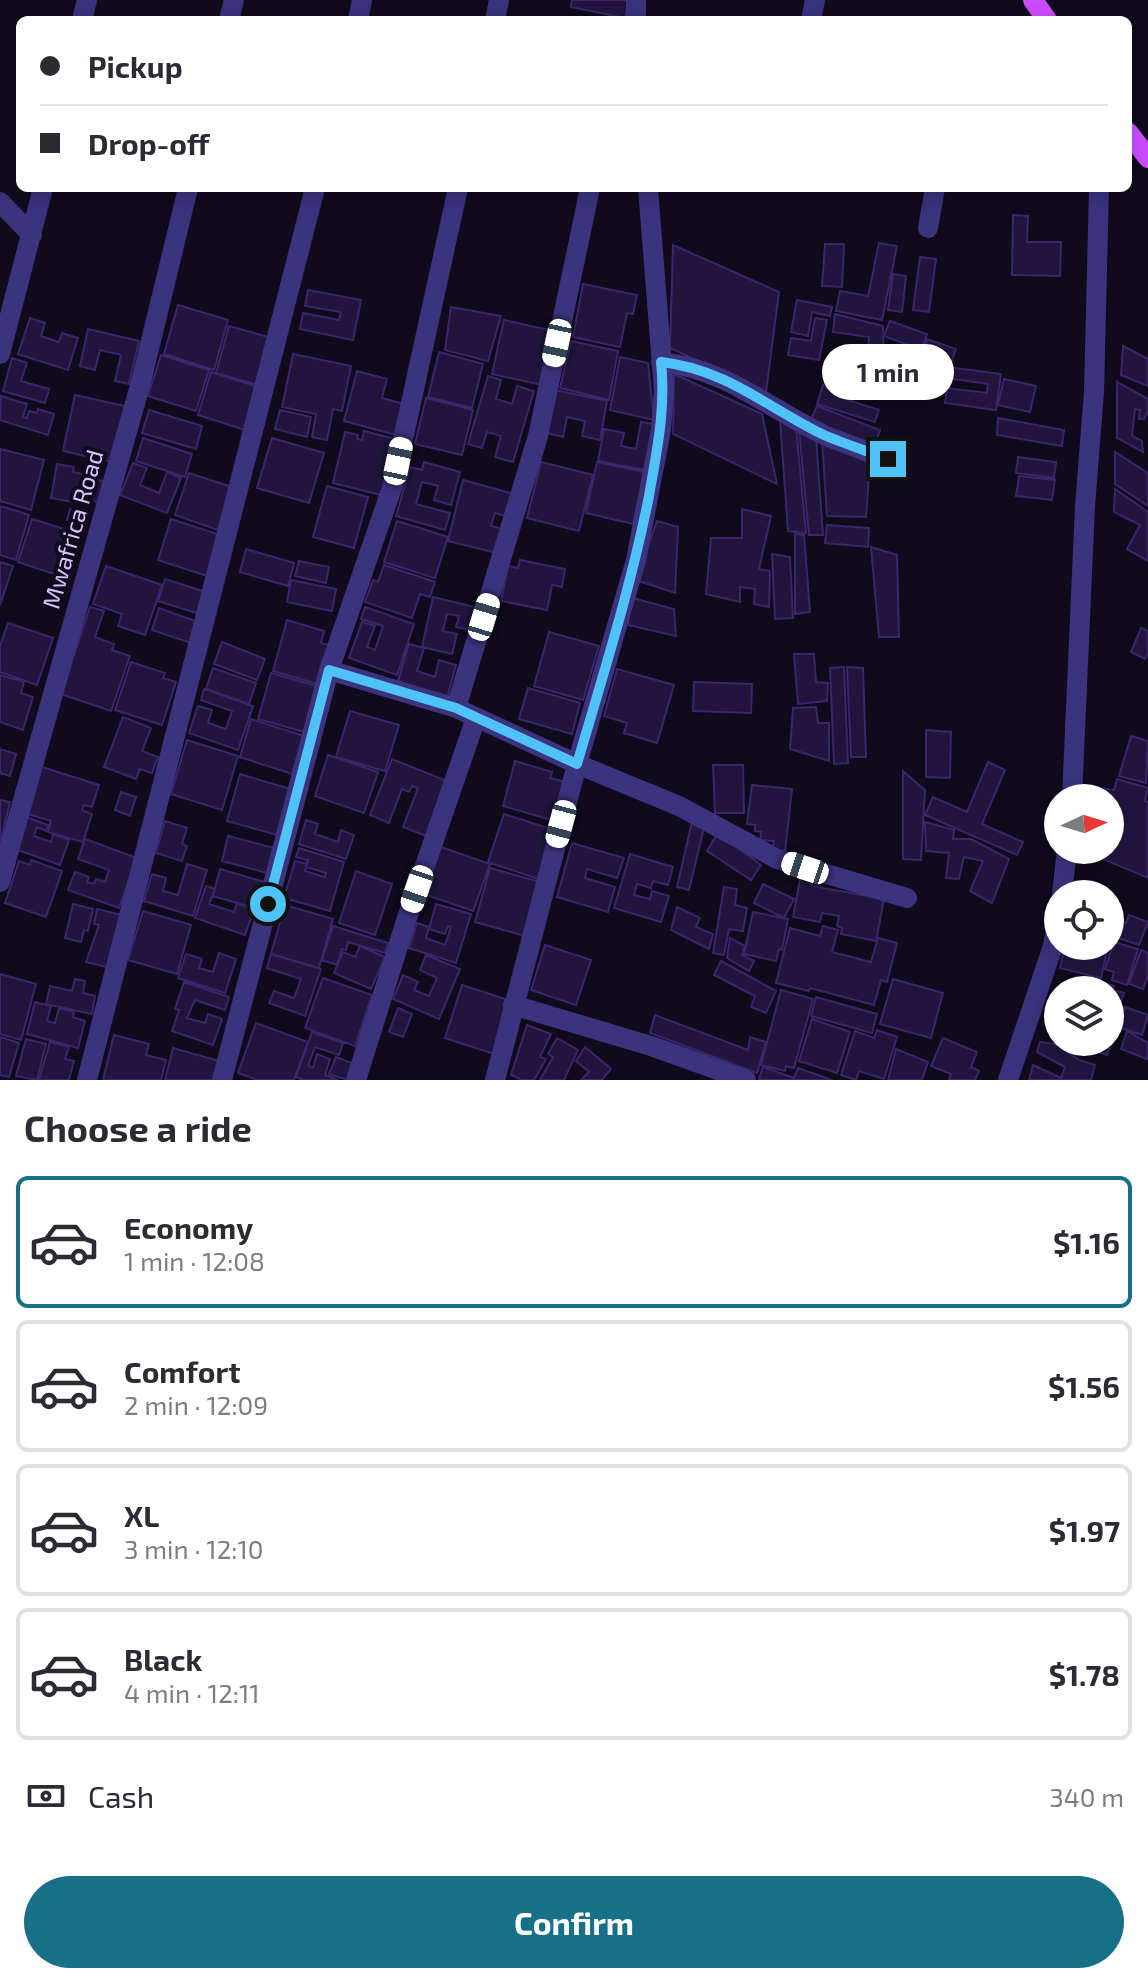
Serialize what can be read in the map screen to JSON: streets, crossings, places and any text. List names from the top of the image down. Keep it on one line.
{"streets":{"street":["Mwafrica Road"]},"north":"right","page":{"banner":["Pickup","Drop-off"],"bubble":"1 min","heading":"Choose a ride","list":[{"name":"Economy","note":"1 min · 12:08","value":"$1.16"},{"name":"Comfort","note":"2 min · 12:09","value":"$1.56"},{"name":"XL","note":"3 min · 12:10","value":"$1.97"},{"name":"Black","note":"4 min · 12:11","value":"$1.78"}],"pay":["Cash","340 m"],"buttons":"Confirm"}}
